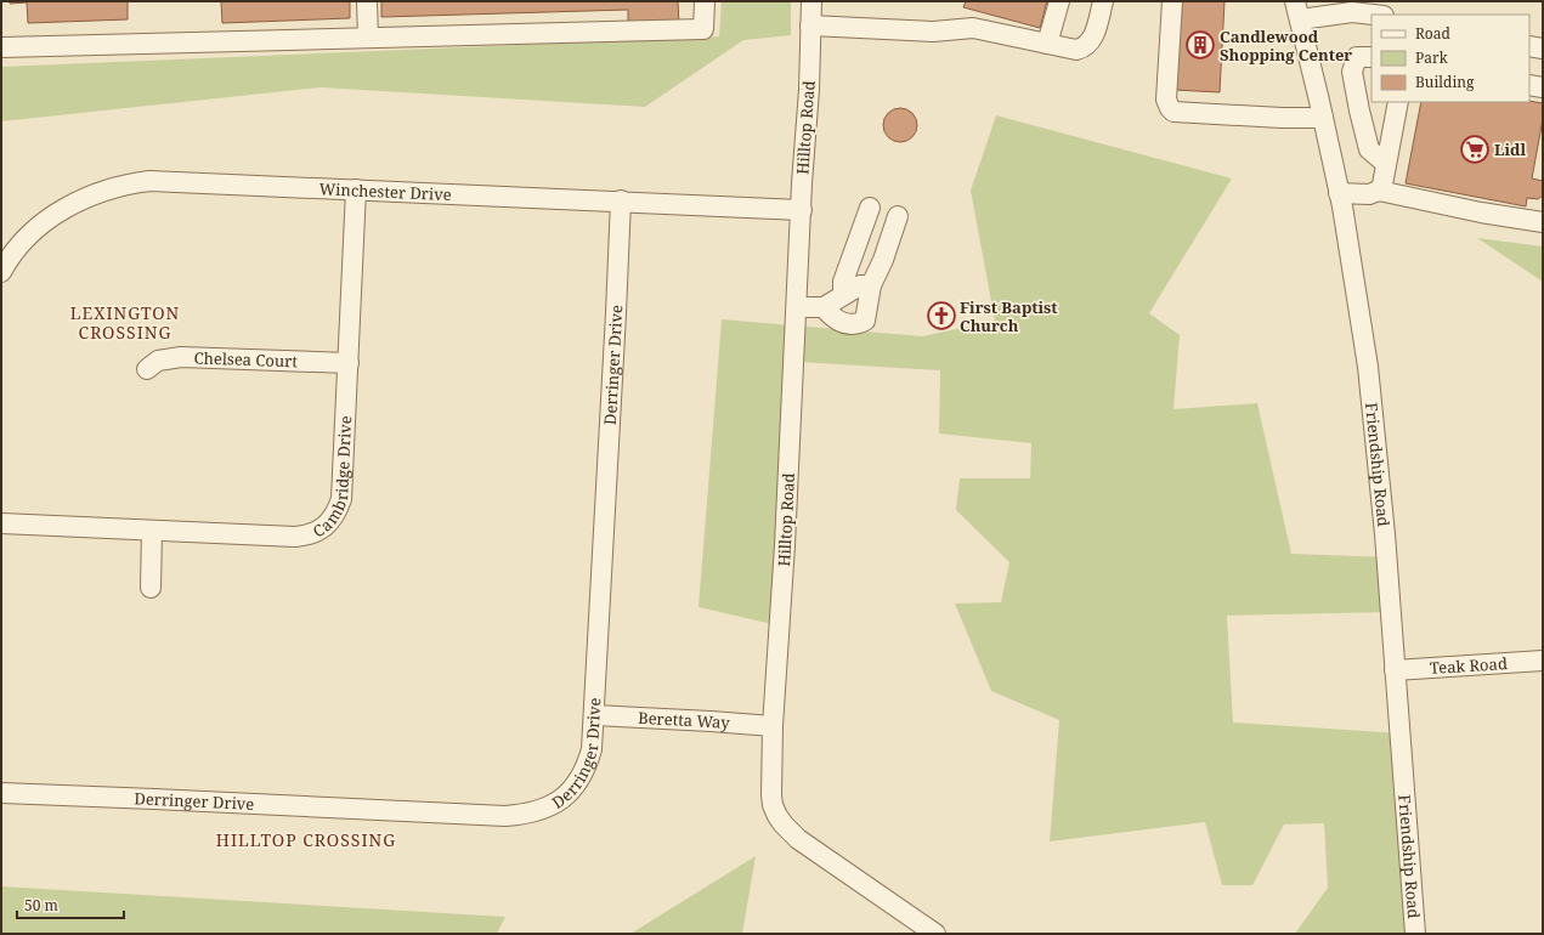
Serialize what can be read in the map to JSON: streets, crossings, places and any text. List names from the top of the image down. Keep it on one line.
{"streets":{"street":["Hilltop Road","Winchester Drive","Chelsea Court","Derringer Drive","Friendship Road","Cambridge Drive","Teak Road","Beretta Way"]},"crossings":[["Hilltop Road","Winchester Drive"],["Hilltop Road","Beretta Way"],["Winchester Drive","Derringer Drive"],["Winchester Drive","Cambridge Drive"],["Chelsea Court","Cambridge Drive"],["Derringer Drive","Beretta Way"],["Friendship Road","Teak Road"]],"districts":["LEXINGTON CROSSING","HILLTOP CROSSING"],"places":{"building":["Candlewood Shopping Center"],"supermarket":["Lidl"],"church":["First Baptist Church"]},"legend":["Road","Park","Building"],"scale_bar":"50 m"}
